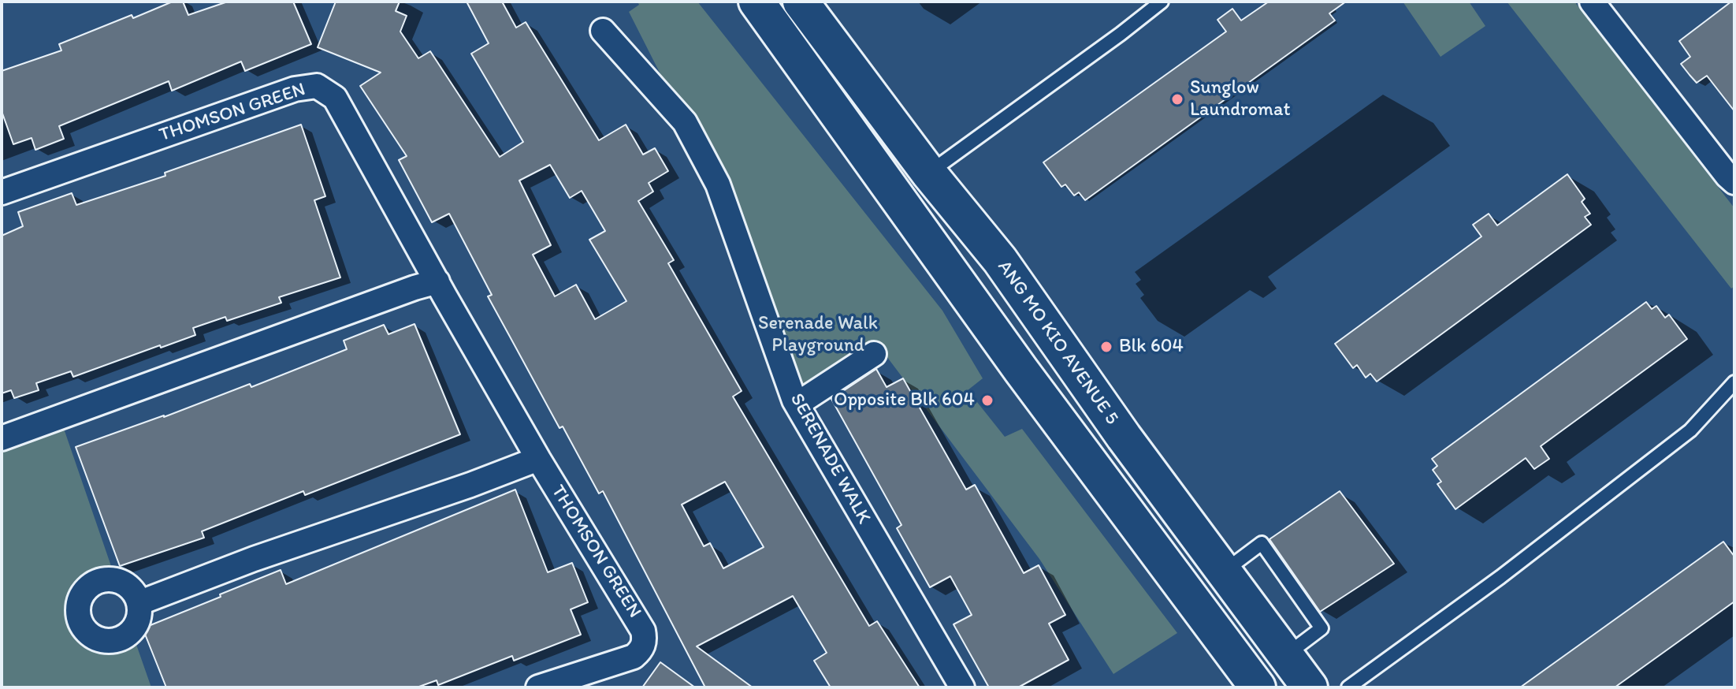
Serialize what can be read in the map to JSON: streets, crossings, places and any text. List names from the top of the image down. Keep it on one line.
{"streets":{"main road":["ANG MO KIO AVENUE 5"],"street":["THOMSON GREEN","SERENADE WALK"]},"parks":["Serenade Walk Playground"],"places":["Sunglow Laundromat","Blk 604","Opposite Blk 604"]}
